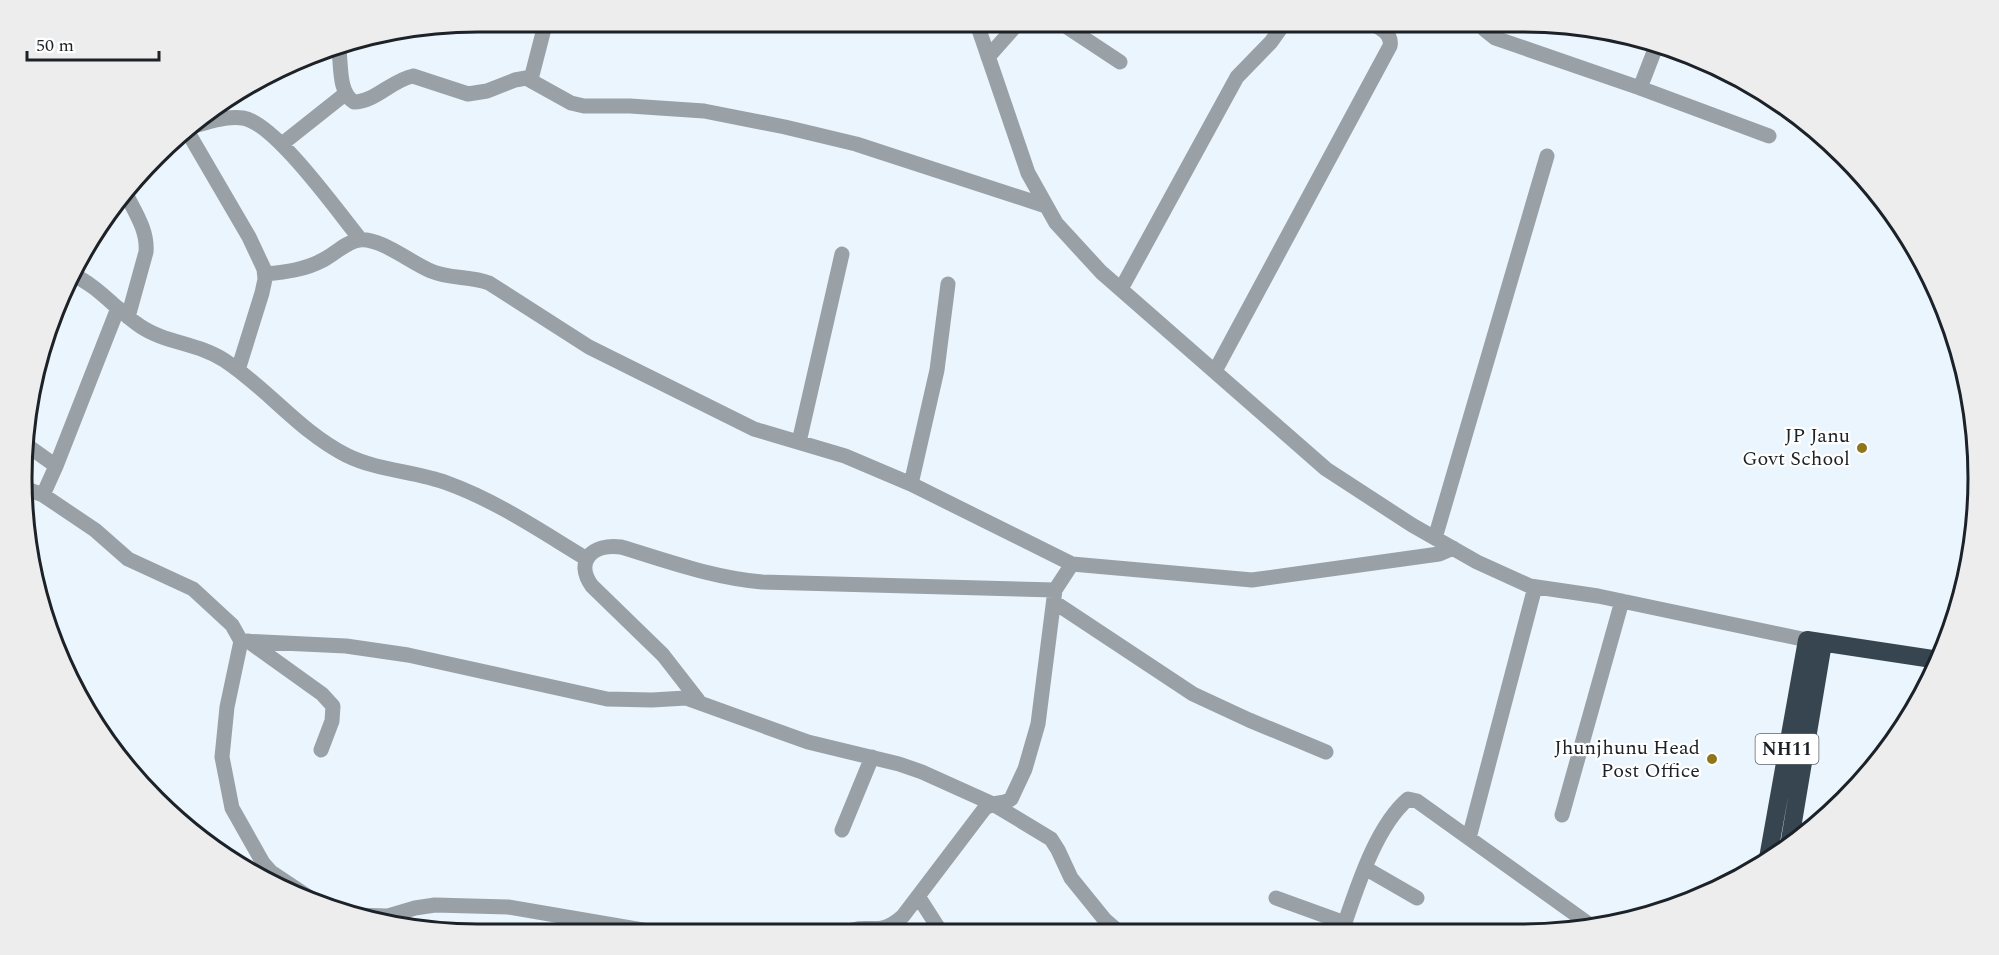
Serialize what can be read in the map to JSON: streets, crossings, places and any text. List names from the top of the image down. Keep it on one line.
{"streets":{"highway":["NH11"]},"places":["JP Janu Govt School","Jhunjhunu Head Post Office"],"scale_bar":"50 m"}
